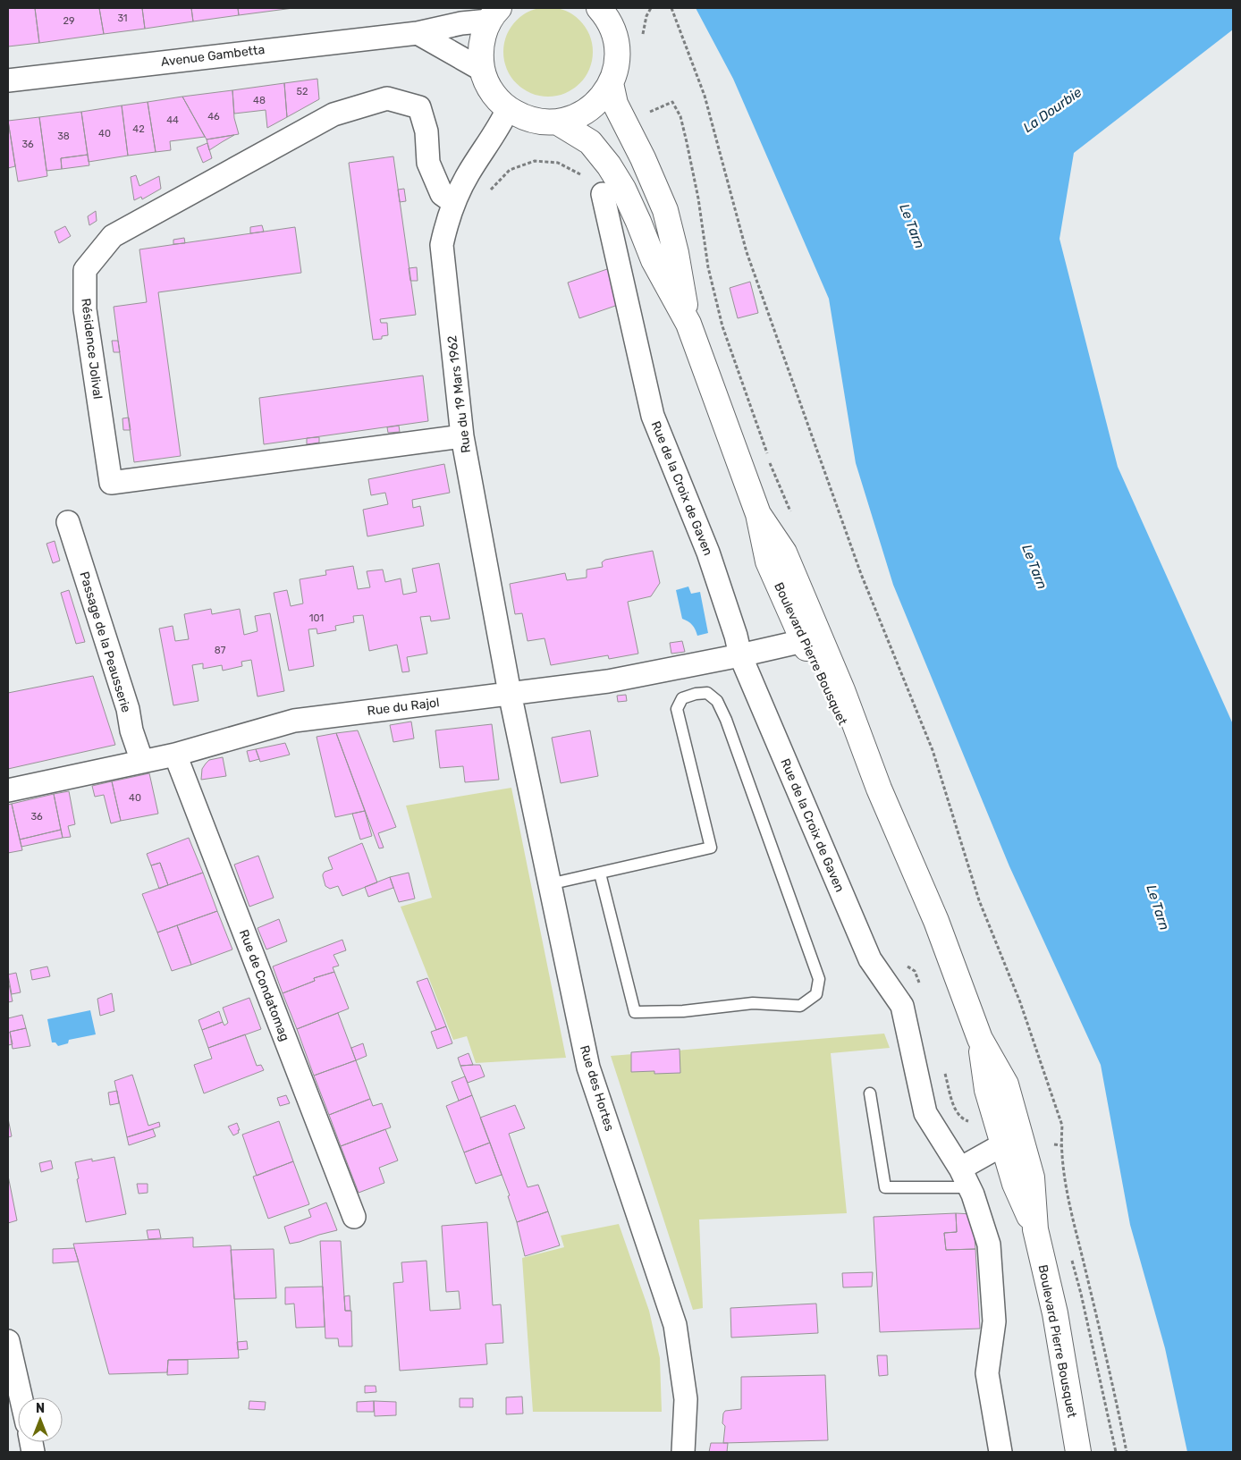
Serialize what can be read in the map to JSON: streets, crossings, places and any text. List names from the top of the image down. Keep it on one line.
{"streets":{"main road":["Boulevard Pierre Bousquet"],"street":["Avenue Gambetta","Résidence Jolival","Rue du 19 Mars 1962","Rue de la Croix de Gaven","Passage de la Peausserie","Rue du Rajol","Rue de Condatomag","Rue des Hortes"]},"crossings":[["Résidence Jolival","Rue du 19 Mars 1962"],["Rue du 19 Mars 1962","Rue du Rajol"],["Rue du 19 Mars 1962","Rue des Hortes"],["Rue de la Croix de Gaven","Rue du Rajol"],["Passage de la Peausserie","Rue du Rajol"],["Boulevard Pierre Bousquet","Rue du Rajol"],["Rue du Rajol","Rue de Condatomag"],["Rue du Rajol","Rue des Hortes"]],"water":["La Dourbie","Le Tarn"],"house_numbers":["31","29","52","48","46","44","42","40","38","36","101","87","40","36"],"north":"top"}
